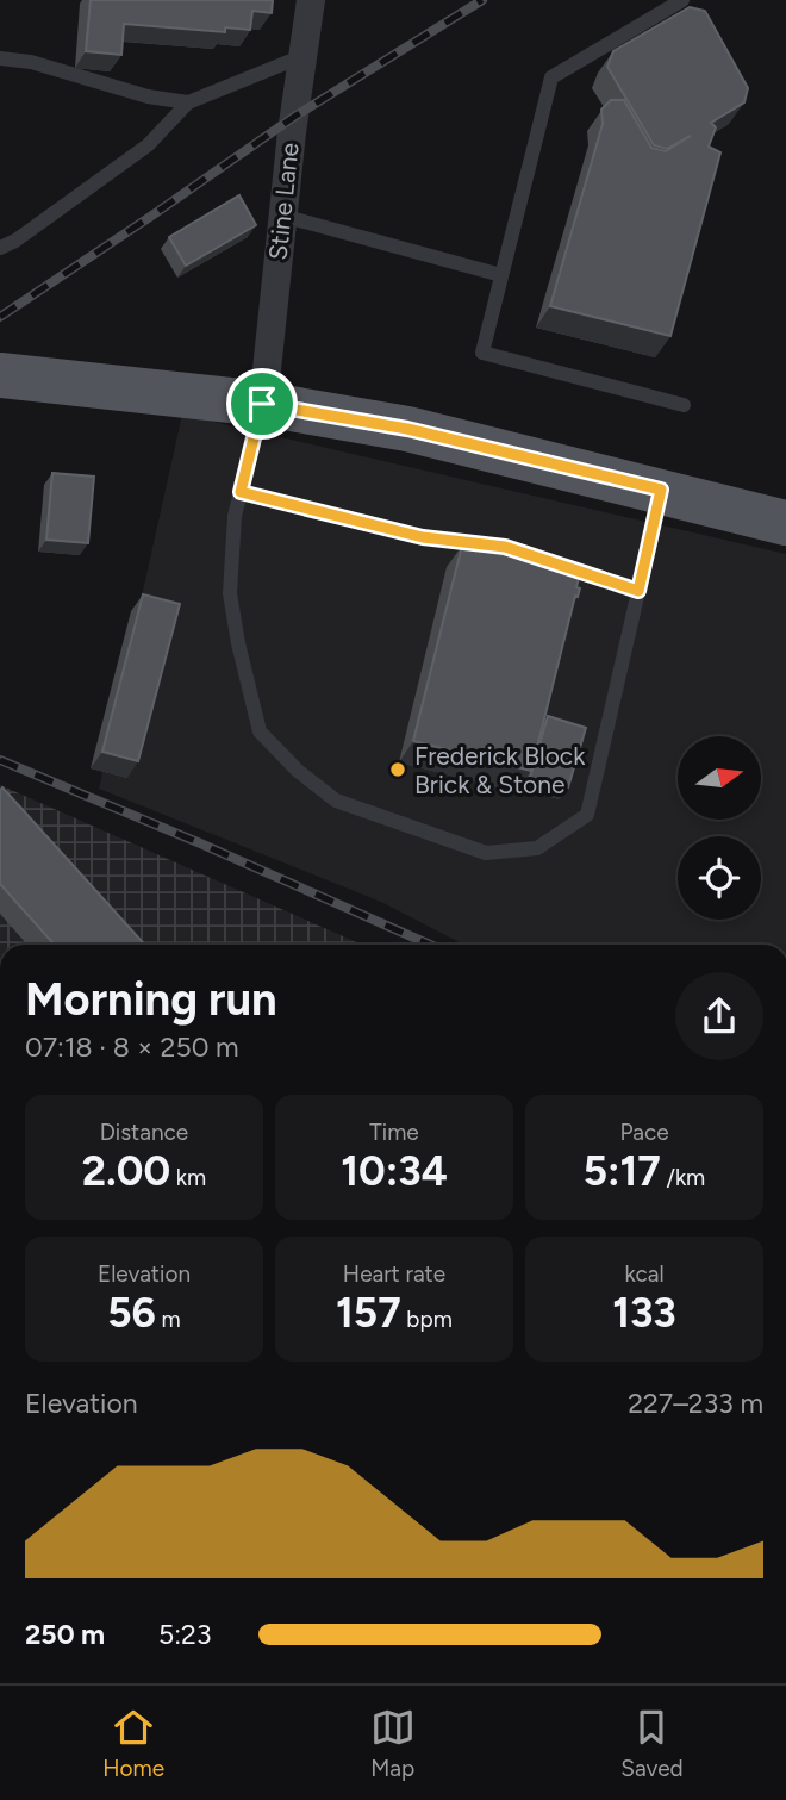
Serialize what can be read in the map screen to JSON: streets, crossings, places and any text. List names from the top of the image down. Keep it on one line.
{"streets":{"street":["Stine Lane"]},"places":["Frederick Block Brick & Stone"],"north":"right","page":{"heading":["Morning run","07:18 · 8 × 250 m"],"stats":[["Distance","2.00 km"],["Time","10:34"],["Pace","5:17 /km"],["Elevation","56 m"],["Heart rate","157 bpm"],["kcal","133"]],"chart":["Elevation","227–233 m"],"list":[{"name":"250 m","note":"5:23"}],"tabs":["Home","Map","Saved"]}}
